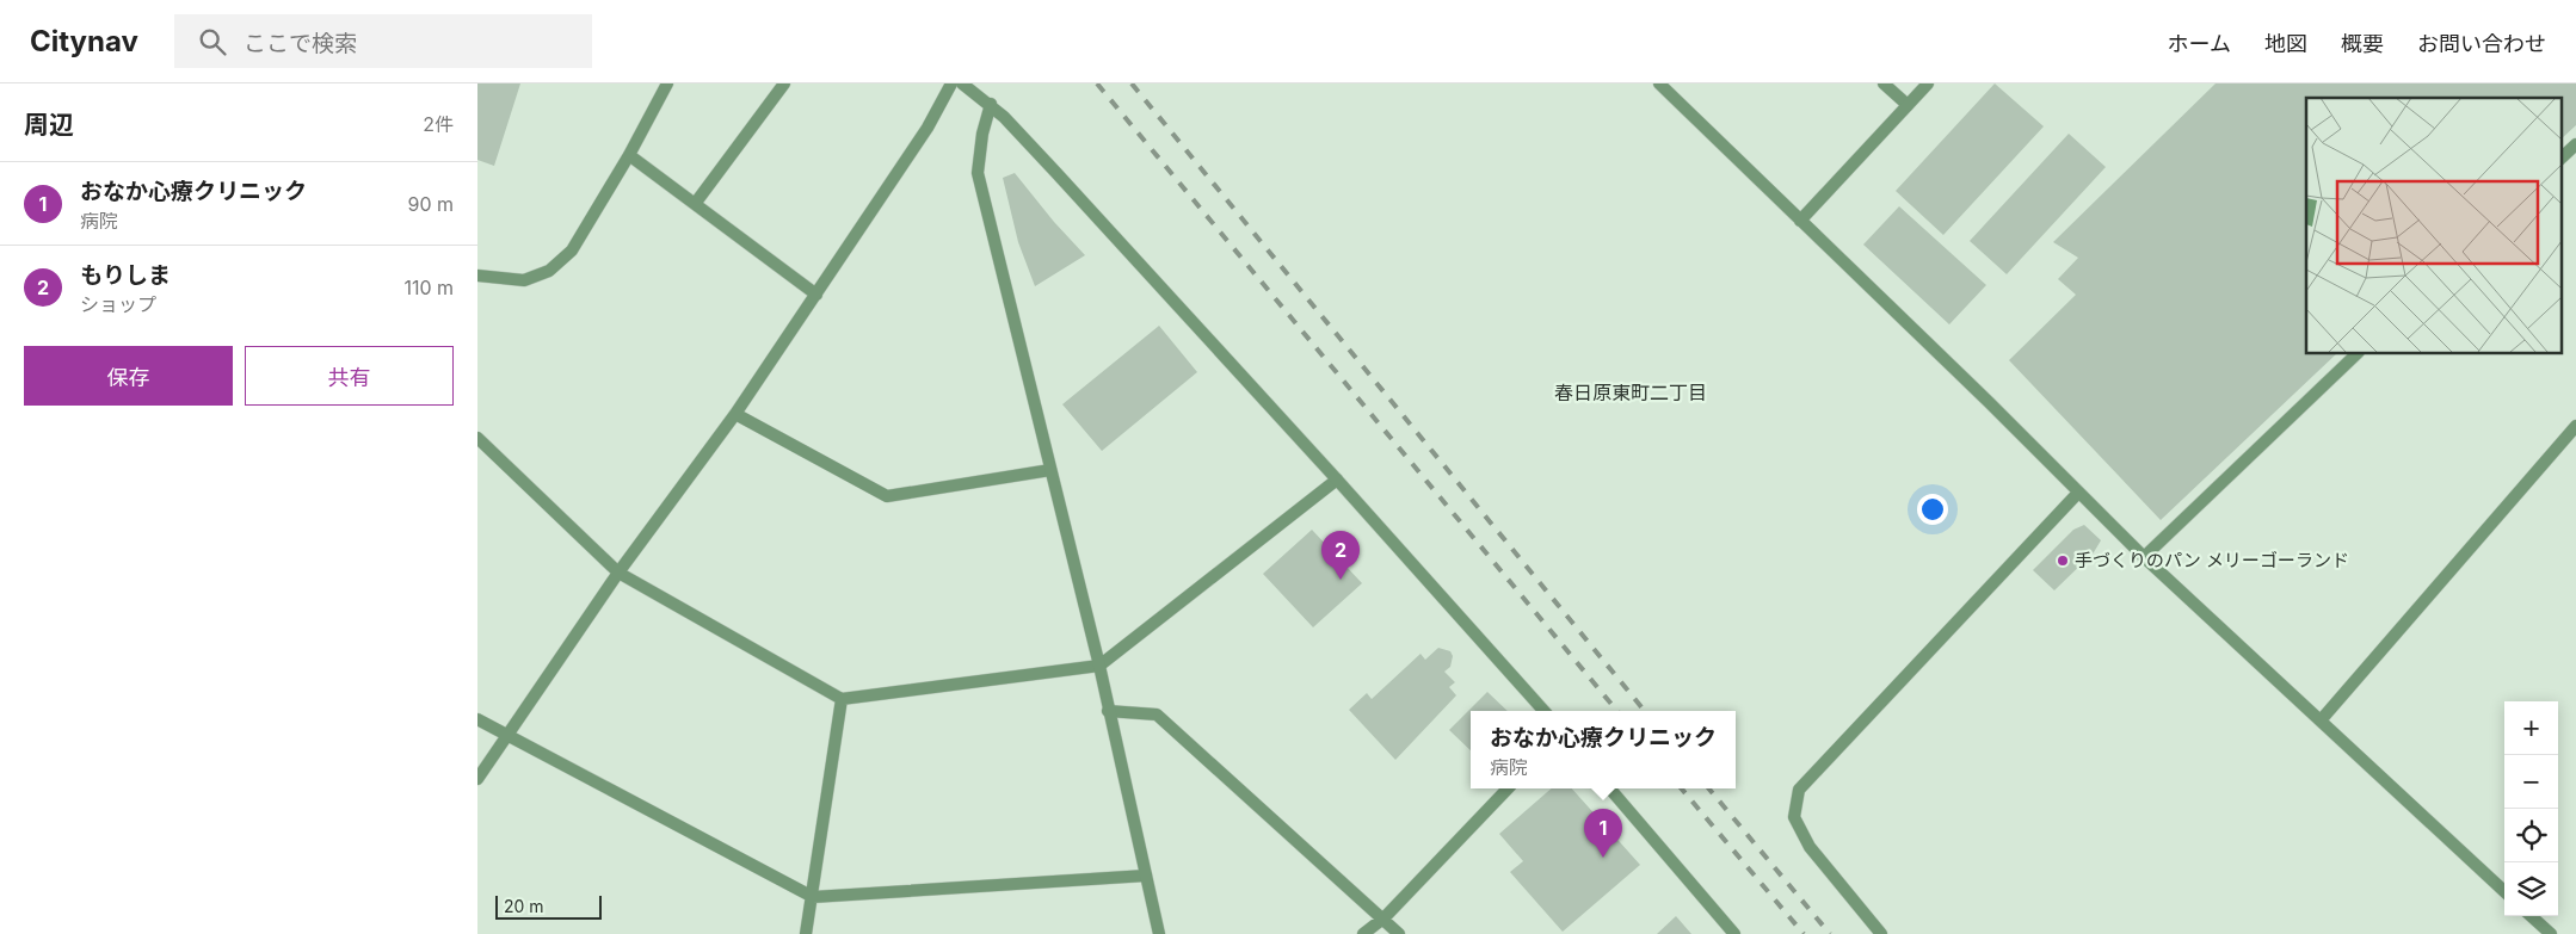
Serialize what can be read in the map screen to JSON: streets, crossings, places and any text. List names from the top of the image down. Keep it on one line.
{"districts":["春日原東町二丁目"],"places":["手づくりのパン メリーゴーランド"],"scale_bar":"20 m","page":{"header":"Citynav","search":"ここで検索","nav":["ホーム","地図","概要","お問い合わせ"],"heading":["周辺","2件"],"list":[{"mark":"1","name":"おなか心療クリニック","note":"病院","value":"90 m"},{"mark":"2","name":"もりしま","note":"ショップ","value":"110 m"}],"buttons":["保存","共有"],"pins":["2","1"],"map_buttons":["+","−"],"popup":["おなか心療クリニック","病院"],"scale":"20 m"}}
